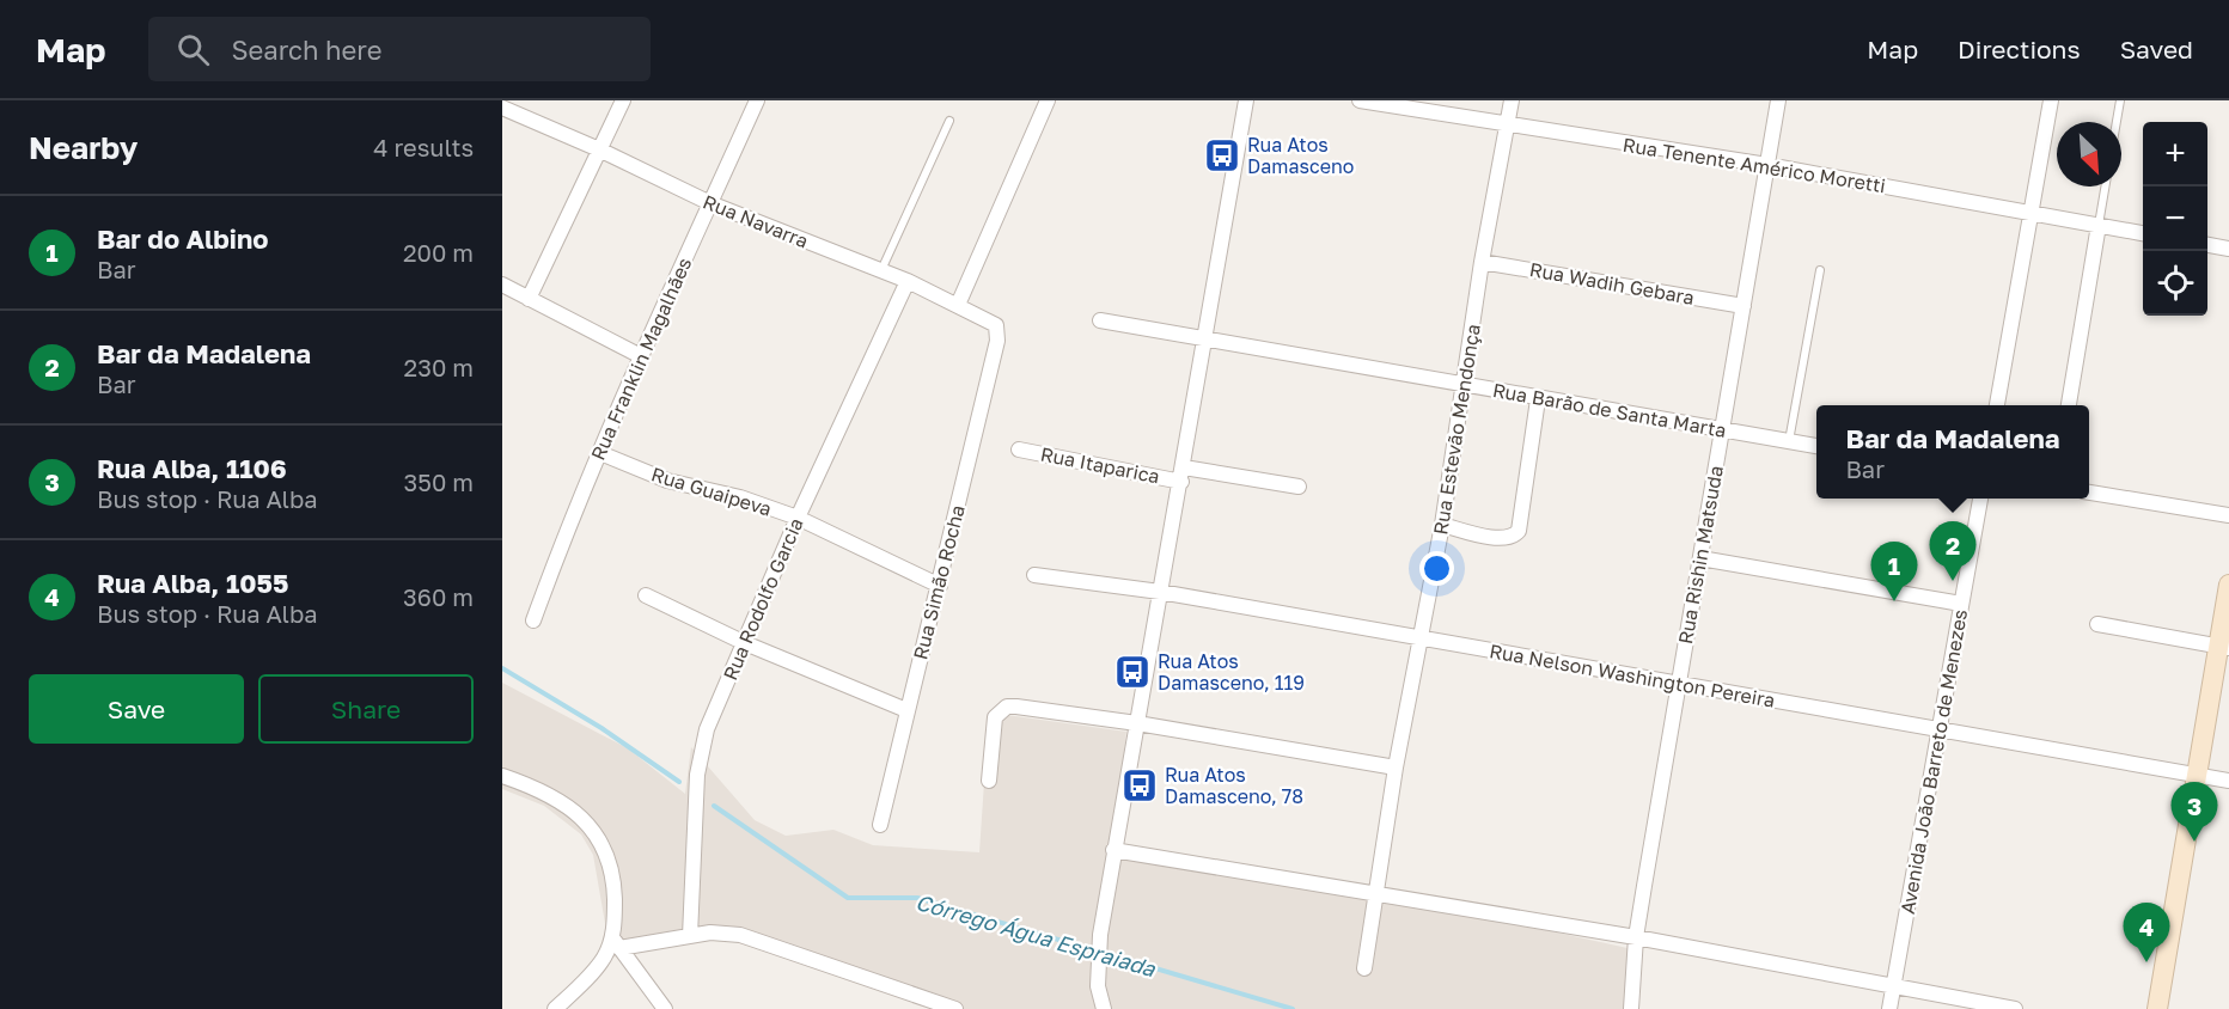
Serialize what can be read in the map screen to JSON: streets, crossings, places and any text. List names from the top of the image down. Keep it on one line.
{"streets":{"street":["Rua Tenente Américo Moretti","Rua Navarra","Rua Wadih Gebara","Rua Franklin Magalhães","Rua Barão de Santa Marta","Rua Estevão Mendonça","Rua Itaparica","Rua Guaipeva","Rua Rishin Matsuda","Rua Simão Rocha","Rua Rodolfo Garcia","Rua Nelson Washington Pereira","Avenida João Barreto de Menezes"]},"crossings":[["Rua Tenente Américo Moretti","Rua Estevão Mendonça"],["Rua Tenente Américo Moretti","Rua Rishin Matsuda"],["Rua Navarra","Rua Franklin Magalhães"],["Rua Navarra","Rua Simão Rocha"],["Rua Navarra","Rua Rodolfo Garcia"],["Rua Wadih Gebara","Rua Estevão Mendonça"],["Rua Wadih Gebara","Rua Rishin Matsuda"],["Rua Franklin Magalhães","Rua Guaipeva"],["Rua Barão de Santa Marta","Rua Estevão Mendonça"],["Rua Barão de Santa Marta","Rua Rishin Matsuda"],["Rua Estevão Mendonça","Rua Nelson Washington Pereira"],["Rua Guaipeva","Rua Simão Rocha"],["Rua Guaipeva","Rua Rodolfo Garcia"],["Rua Rishin Matsuda","Rua Nelson Washington Pereira"],["Rua Nelson Washington Pereira","Avenida João Barreto de Menezes"]],"water":["Córrego Água Espraiada"],"places":{"bus stop":["Rua Atos Damasceno","Rua Atos Damasceno, 119","Rua Atos Damasceno, 78"]},"north":"bottom right","page":{"header":"Map","search":"Search here","nav":["Map","Directions","Saved"],"heading":["Nearby","4 results"],"map_buttons":["+","−"],"list":[{"mark":"1","name":"Bar do Albino","note":"Bar","value":"200 m"},{"mark":"2","name":"Bar da Madalena","note":"Bar","value":"230 m"},{"mark":"3","name":"Rua Alba, 1106","note":"Bus stop · Rua Alba","value":"350 m"},{"mark":"4","name":"Rua Alba, 1055","note":"Bus stop · Rua Alba","value":"360 m"}],"popup":["Bar da Madalena","Bar"],"pins":["2","1","3","4"],"buttons":["Save","Share"]}}
